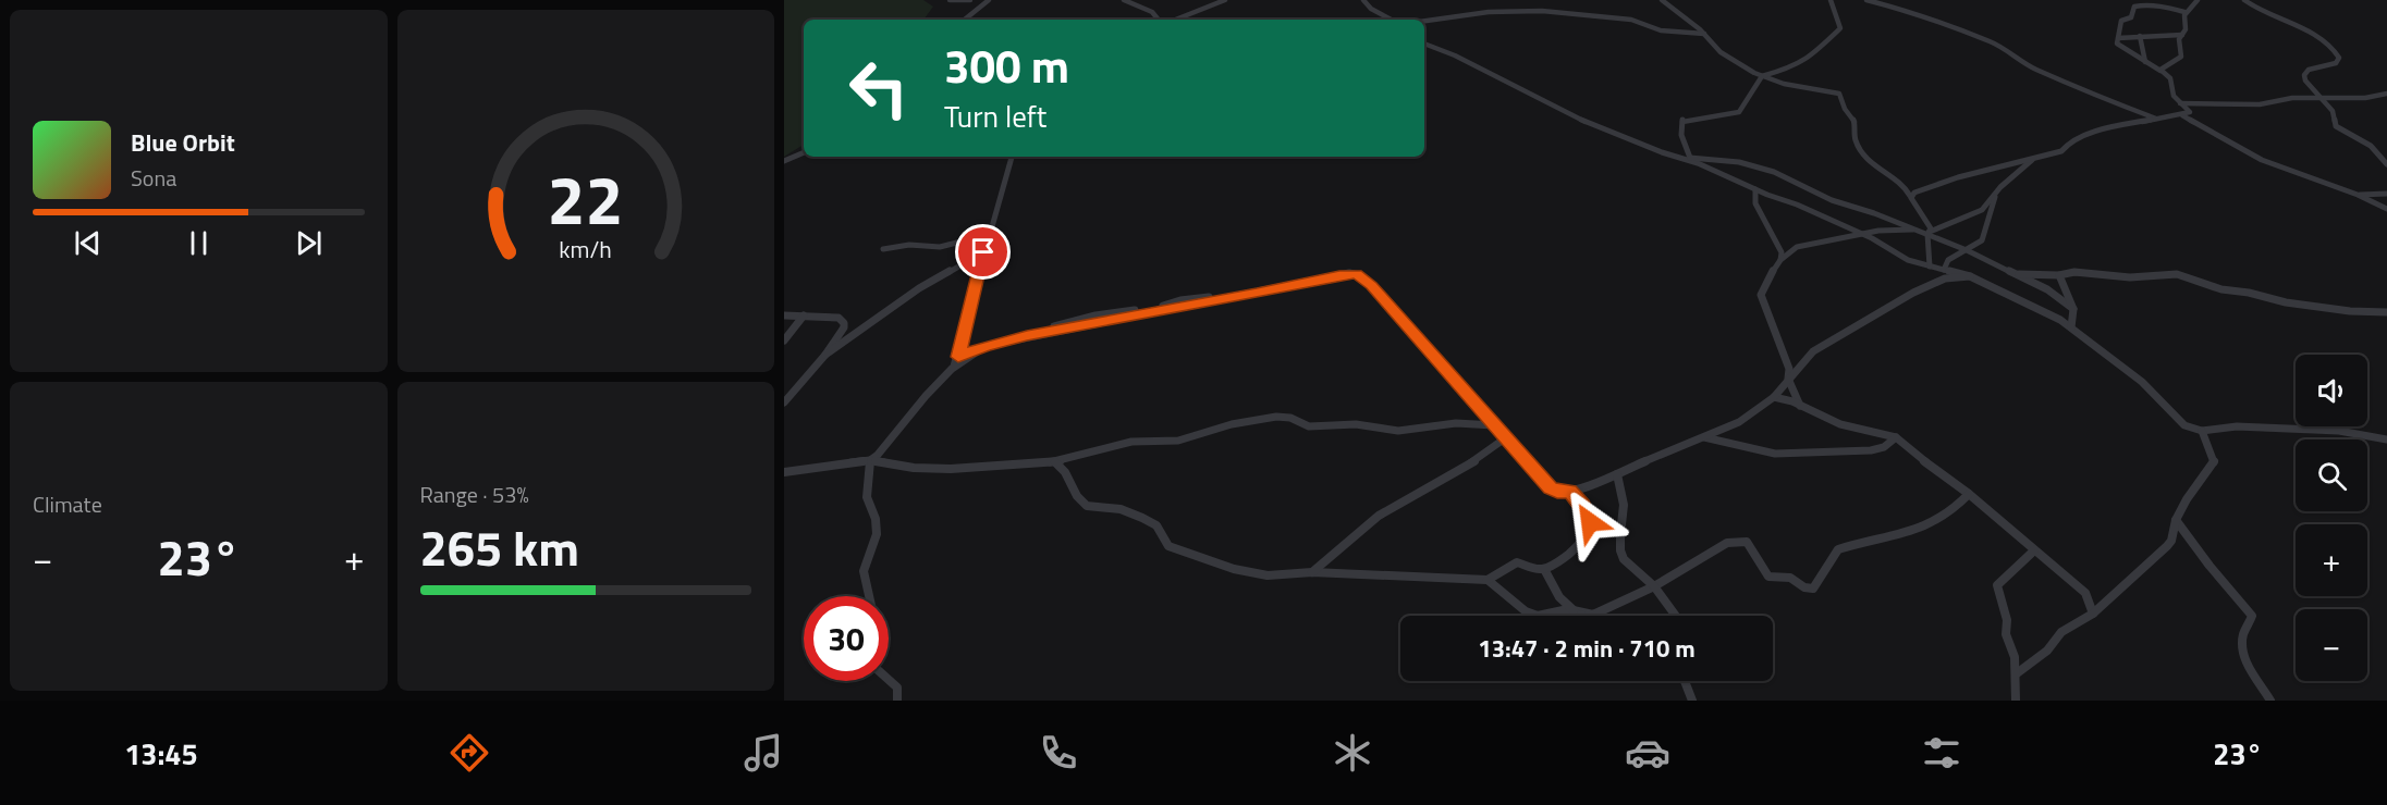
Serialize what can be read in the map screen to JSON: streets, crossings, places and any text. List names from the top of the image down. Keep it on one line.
{"page":{"turn":["300 m","Turn left"],"song":["Blue Orbit","Sona"],"map_buttons":["+","−"],"tile":["Climate",["Range · 53%","265 km"]],"heat":["−","23°","+"],"limit":"30","trip":"13:47 · 2 min · 710 m","tabs":["13:45","23°"],"gauge":["22","km/h"]}}
